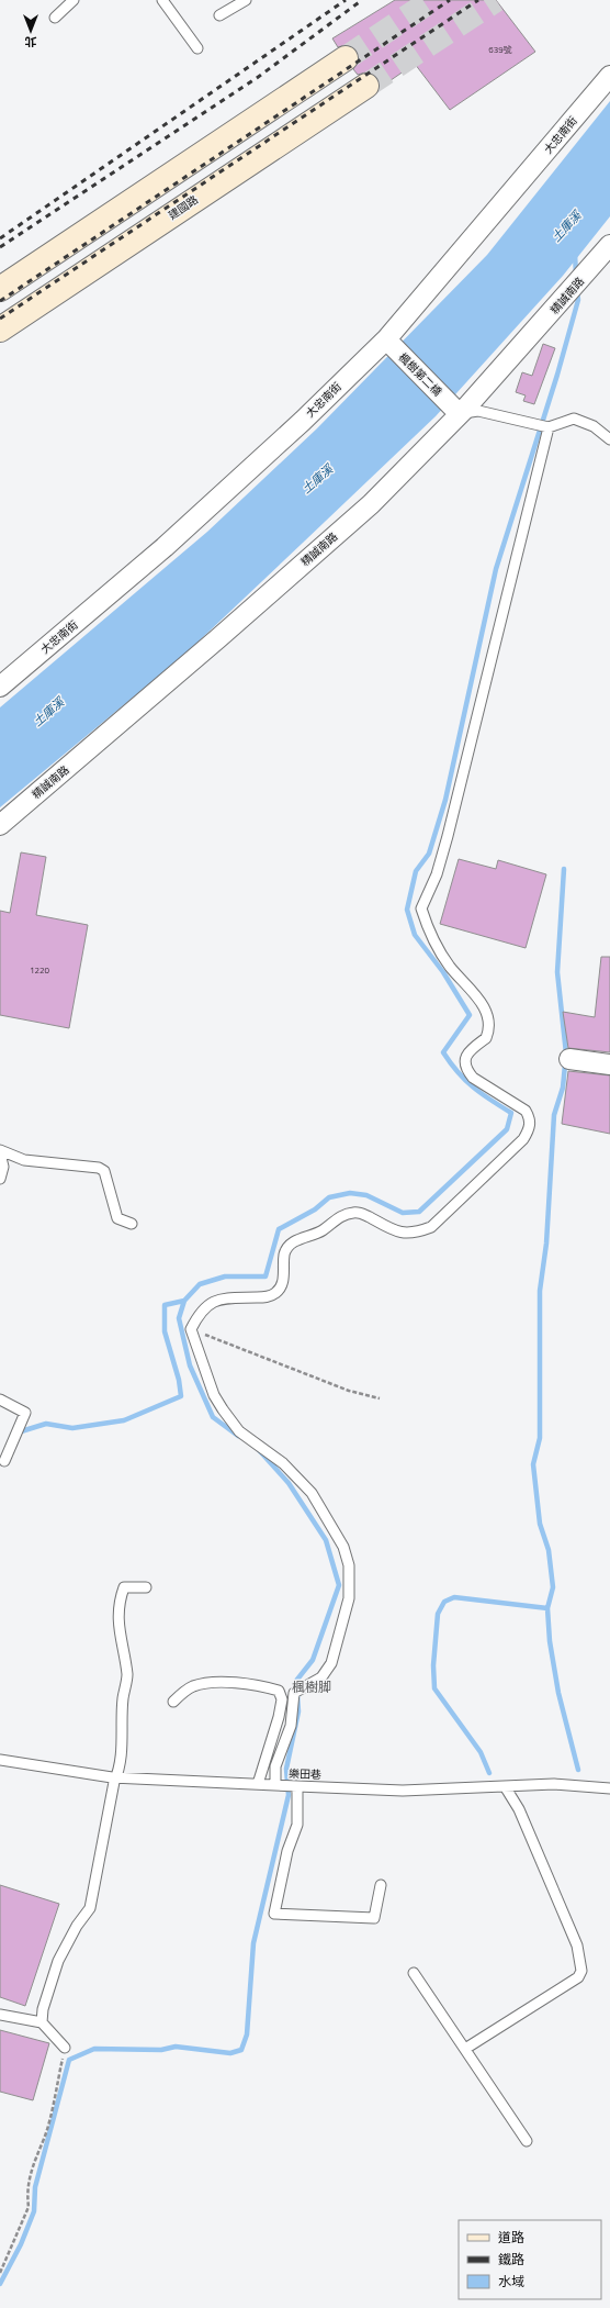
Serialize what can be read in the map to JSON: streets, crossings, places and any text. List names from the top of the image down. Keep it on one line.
{"streets":{"main road":["建國路"],"street":["大忠南街","精誠南路","楓樹第二橋"],"lane":["樂田巷"]},"crossings":[["大忠南街","楓樹第二橋"],["精誠南路","楓樹第二橋"]],"districts":["楓樹脚"],"water":["土庫溪"],"house_numbers":["639號","1220"],"legend":["道路","鐵路","水域"],"north":"bottom"}
